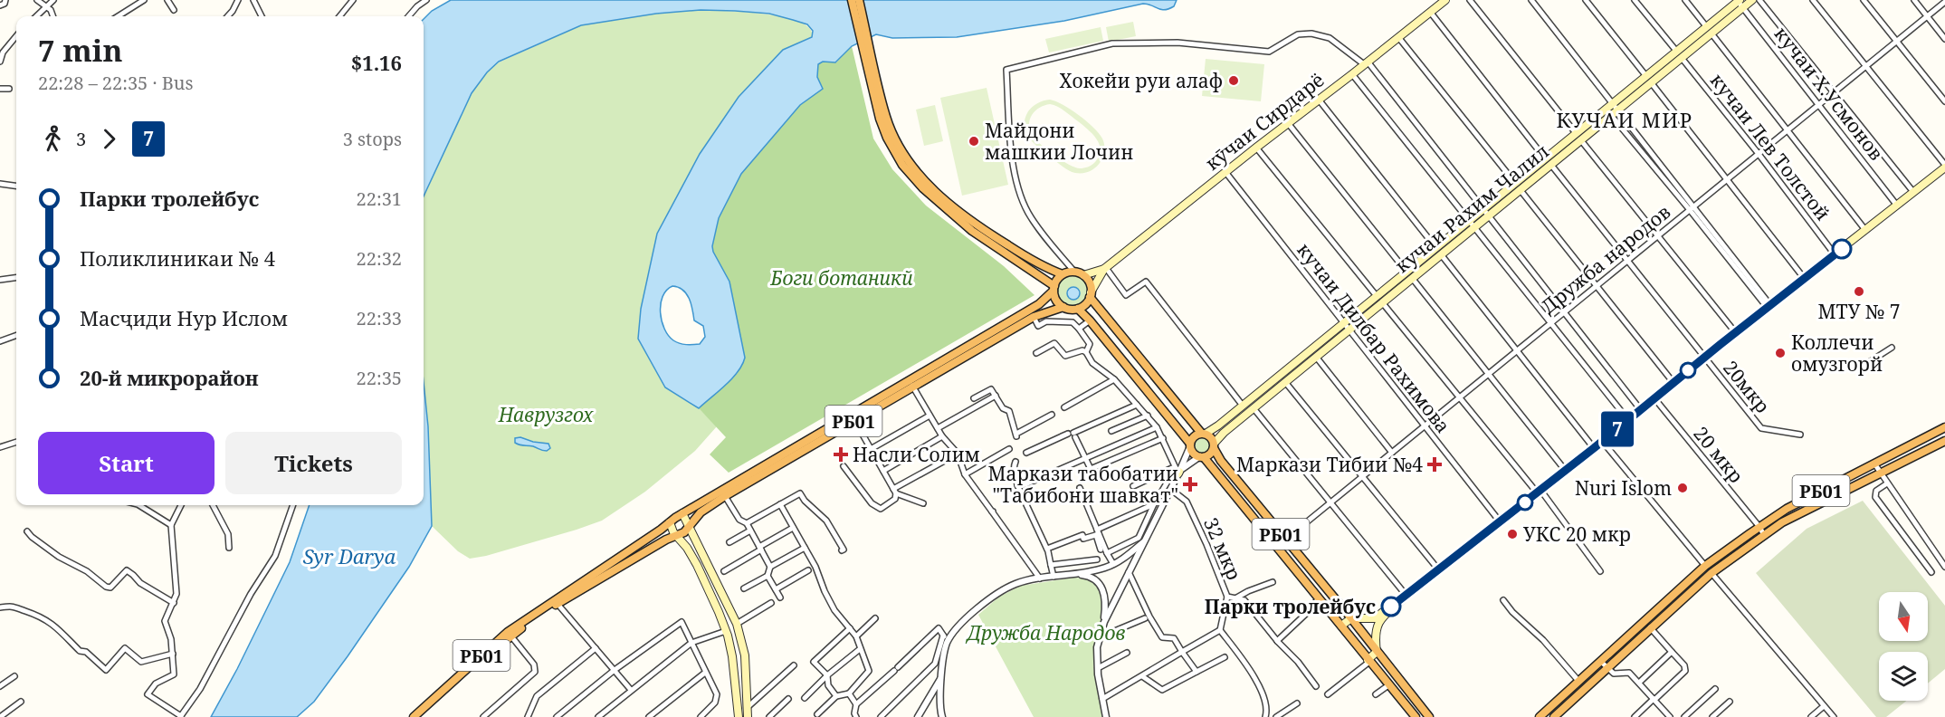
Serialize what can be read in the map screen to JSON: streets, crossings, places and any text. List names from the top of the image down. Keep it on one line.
{"streets":{"highway":["РБ01"],"main road":["кӯчаи Сирдарё","кучаи Рахим Чалил"],"street":["кучаи Х.Усмонов","кучаи Лев Толстой","Дружба народов","кучаи Дилбар Рахимова","20мкр","20 мкр","32 мкр"]},"crossings":[["кучаи Х.Усмонов","кучаи Рахим Чалил"],["кучаи Х.Усмонов","Дружба народов"],["кӯчаи Сирдарё","кучаи Дилбар Рахимова"],["кӯчаи Сирдарё","20мкр"],["кучаи Лев Толстой","кучаи Рахим Чалил"],["кучаи Лев Толстой","Дружба народов"],["кучаи Рахим Чалил","кучаи Дилбар Рахимова"],["кучаи Рахим Чалил","20мкр"],["кучаи Рахим Чалил","РБ01"],["Дружба народов","кучаи Дилбар Рахимова"],["Дружба народов","20мкр"],["Дружба народов","РБ01"],["РБ01","20 мкр"]],"districts":["КУЧАИ МИР"],"water":["Syr Darya"],"parks":["Боги ботаникй","Наврузгох","Дружба Народов"],"places":{"other":["Хокейи руи алаф","Майдони машкии Лочин","МТУ № 7","Коллечи омузгорй","Nuri Islom","УКС 20 мкр","Парки тролейбус"],"health":["Насли Солим","Маркази Тибии №4","Маркази табобатии \"Табибони шавкат\""]},"lines":["bus line 7"],"north":"bottom","page":{"on_map":"7","heading":["7 min","22:28 – 22:35 · Bus","$1.16"],"legs":["3","7","3 stops"],"list":[{"name":"Парки тролейбус","value":"22:31"},{"name":"Поликлиникаи № 4","value":"22:32"},{"name":"Масҷиди Нур Ислом","value":"22:33"},{"name":"20-й микрорайон","value":"22:35"}],"buttons":["Start","Tickets"]}}
